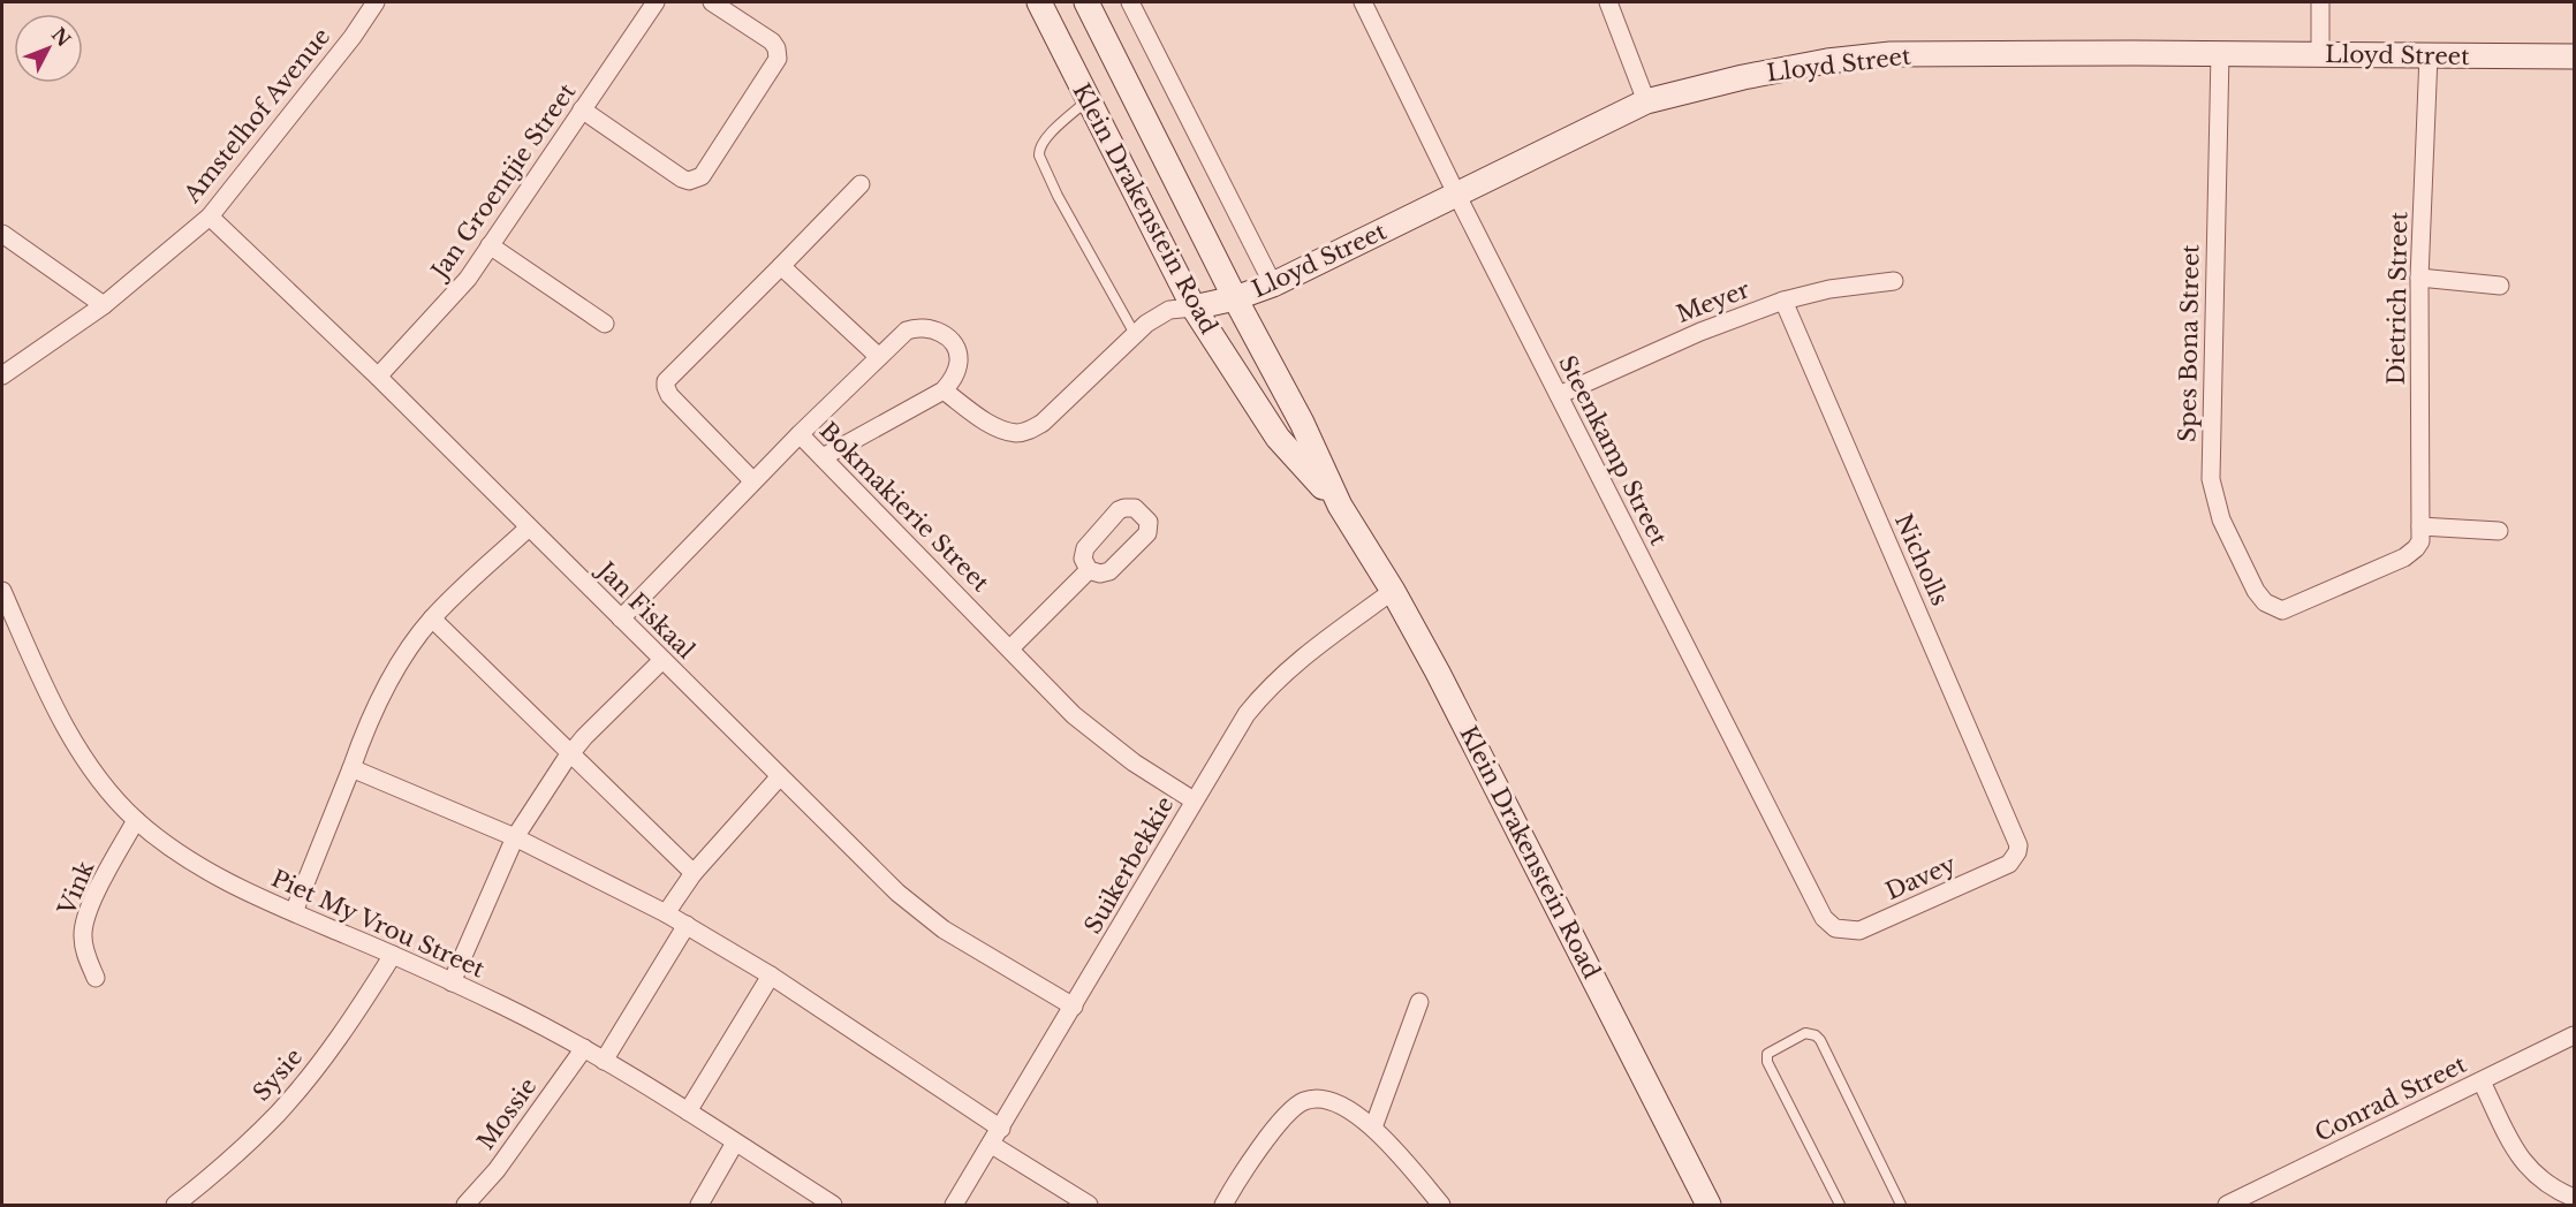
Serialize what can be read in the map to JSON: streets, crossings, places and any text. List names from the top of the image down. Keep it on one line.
{"streets":{"main road":["Lloyd Street","Klein Drakenstein Road"],"street":["Amstelhof Avenue","Jan Groentjie Street","Dietrich Street","Meyer","Spes Bona Street","Steenkamp Street","Bokmakierie Street","Nicholls","Jan Fiskaal","Suikerbekkie","Davey","Vink","Piet My Vrou Street","Sysie","Conrad Street","Mossie"]},"crossings":[["Lloyd Street","Klein Drakenstein Road"],["Lloyd Street","Dietrich Street"],["Lloyd Street","Spes Bona Street"],["Lloyd Street","Steenkamp Street"],["Amstelhof Avenue","Jan Fiskaal"],["Jan Groentjie Street","Jan Fiskaal"],["Klein Drakenstein Road","Suikerbekkie"],["Dietrich Street","Spes Bona Street"],["Meyer","Steenkamp Street"],["Meyer","Nicholls"],["Steenkamp Street","Davey"],["Bokmakierie Street","Jan Fiskaal"],["Bokmakierie Street","Suikerbekkie"],["Nicholls","Davey"],["Jan Fiskaal","Suikerbekkie"],["Vink","Piet My Vrou Street"],["Piet My Vrou Street","Sysie"],["Piet My Vrou Street","Mossie"]],"north":"top right"}
